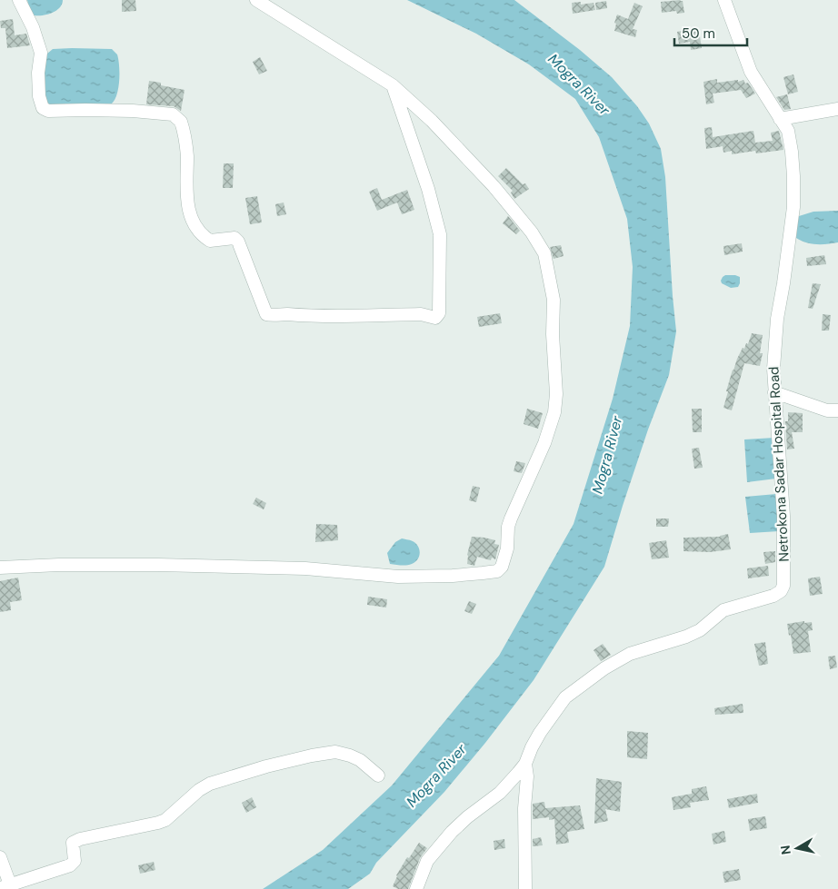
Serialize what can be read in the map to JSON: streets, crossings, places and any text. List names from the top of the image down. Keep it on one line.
{"streets":{"street":["Netrokona Sadar Hospital Road"]},"water":["Mogra River"],"scale_bar":"50 m","north":"left"}
